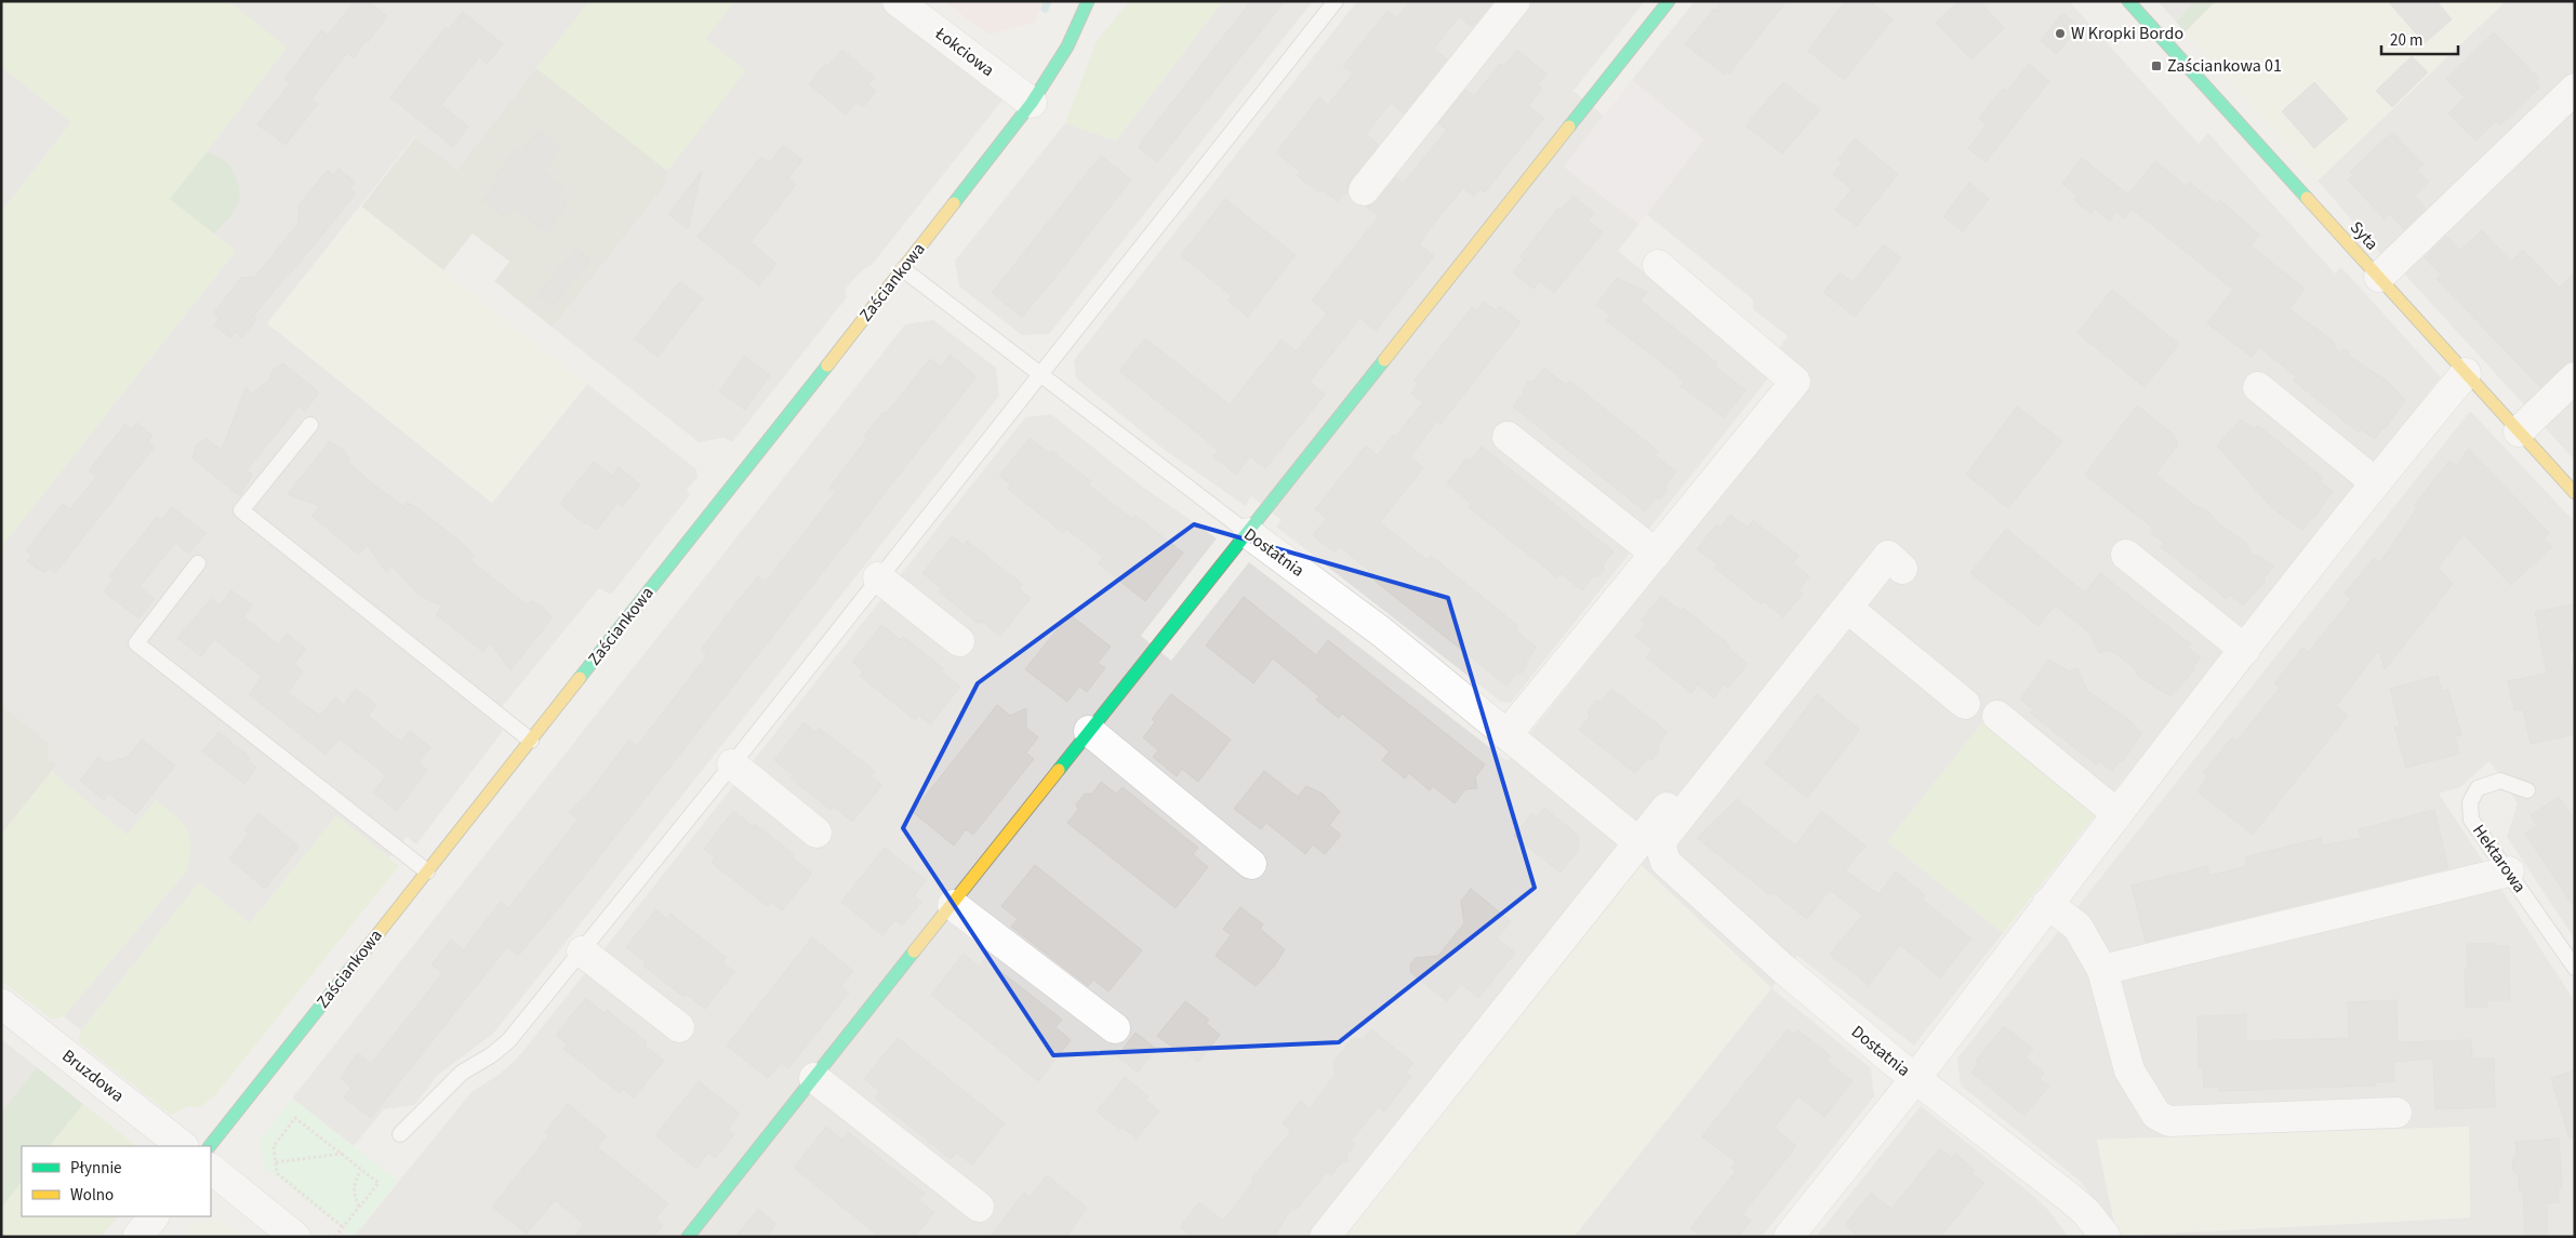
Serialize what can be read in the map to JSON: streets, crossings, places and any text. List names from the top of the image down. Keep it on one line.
{"streets":{"street":["Łokciowa","Syta","Zaściankowa","Dostatnia","Bruzdowa"],"lane":["Hektarowa"]},"crossings":[["Łokciowa","Zaściankowa"],["Zaściankowa","Dostatnia"]],"places":{"other":["W Kropki Bordo"],"transit":["Zaściankowa 01"]},"legend":["Płynnie","Wolno"],"scale_bar":"20 m"}
